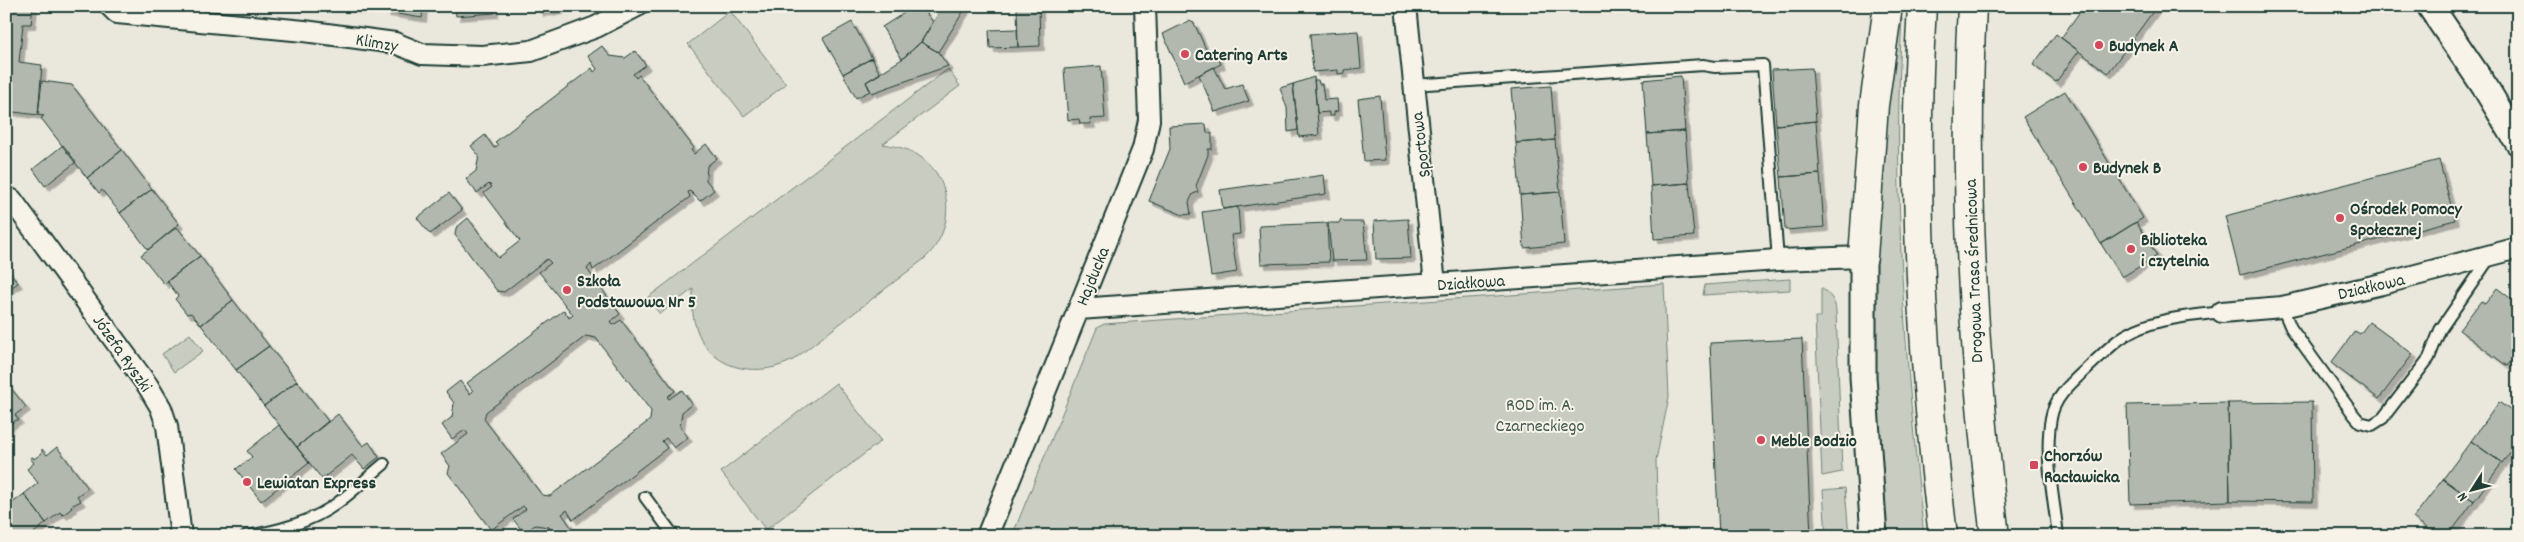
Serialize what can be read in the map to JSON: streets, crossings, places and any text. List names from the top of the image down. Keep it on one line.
{"streets":{"main road":["Drogowa Trasa Średnicowa"],"street":["Klimzy","Sportowa","Hajducka","Działkowa","Józefa Ryszki"]},"crossings":[["Sportowa","Działkowa"],["Hajducka","Działkowa"]],"parks":["ROD im. A. Czarneckiego"],"places":{"other":["Budynek A","Catering Arts","Budynek B","Ośrodek Pomocy Społecznej","Biblioteka i czytelnia","Szkoła Podstawowa Nr 5","Meble Bodzio","Lewiatan Express"],"transit":["Chorzów Racławicka"]},"north":"bottom left"}
